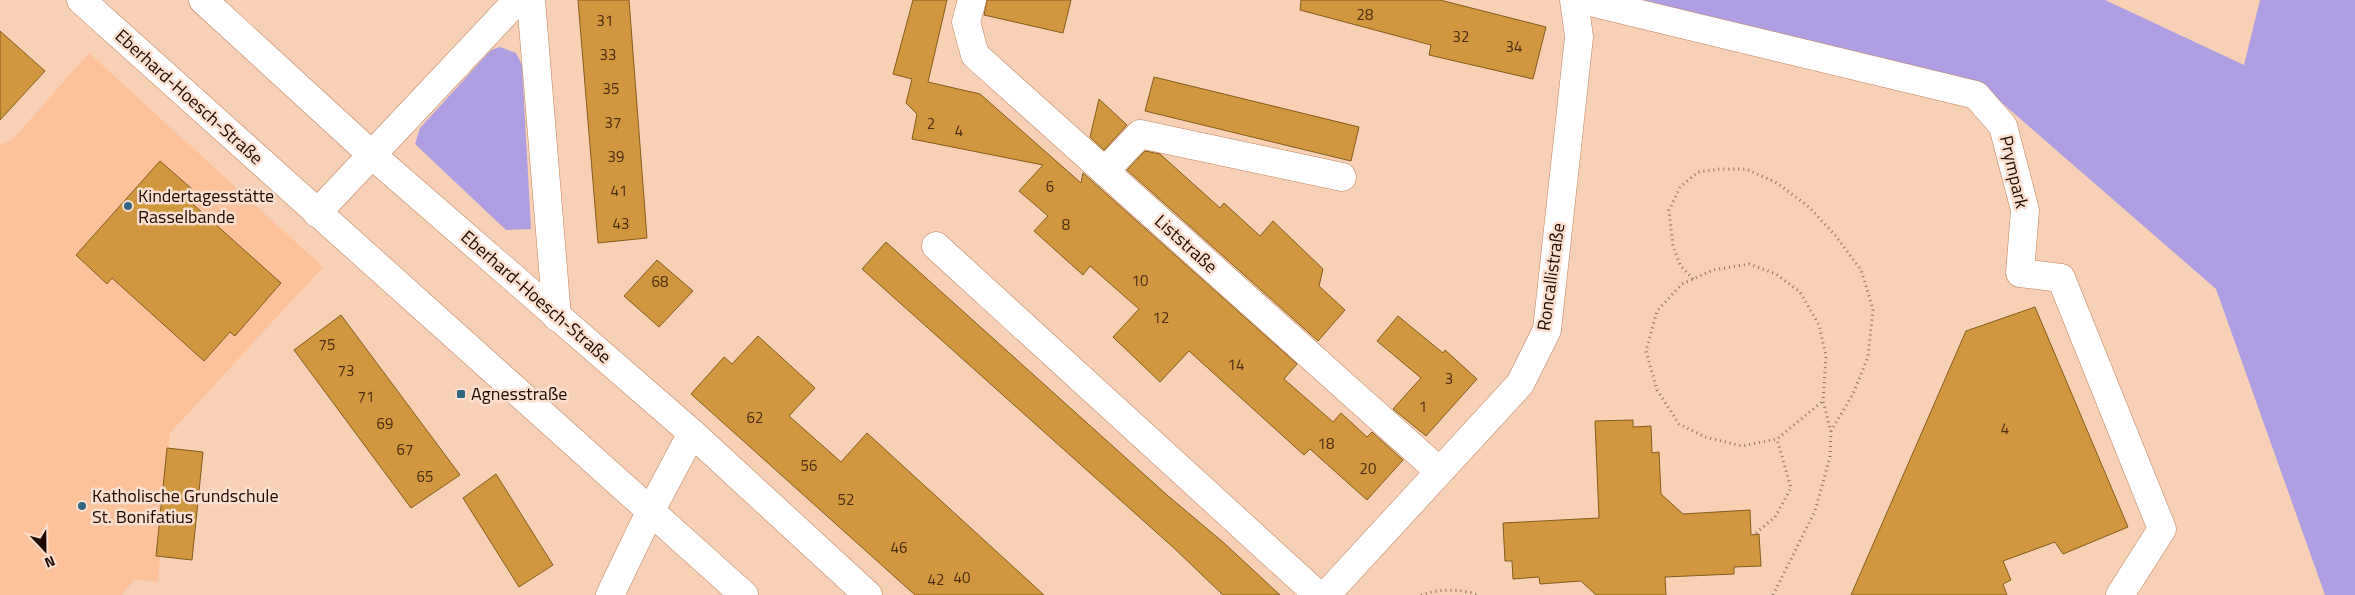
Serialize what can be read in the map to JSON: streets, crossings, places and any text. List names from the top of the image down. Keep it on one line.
{"streets":{"street":["Eberhard-Hoesch-Straße","Prympark","Liststraße","Roncallistraße"]},"crossings":[["Liststraße","Roncallistraße"]],"places":{"other":["Kindertagesstätte Rasselbande","Katholische Grundschule St. Bonifatius"],"transit":["Agnesstraße"]},"house_numbers":["28","31","32","34","33","35","37","2","4","39","6","41","43","8","10","68","12","75","14","73","3","71","1","62","69","4","18","67","56","20","65","52","46","40","42"],"north":"bottom"}
